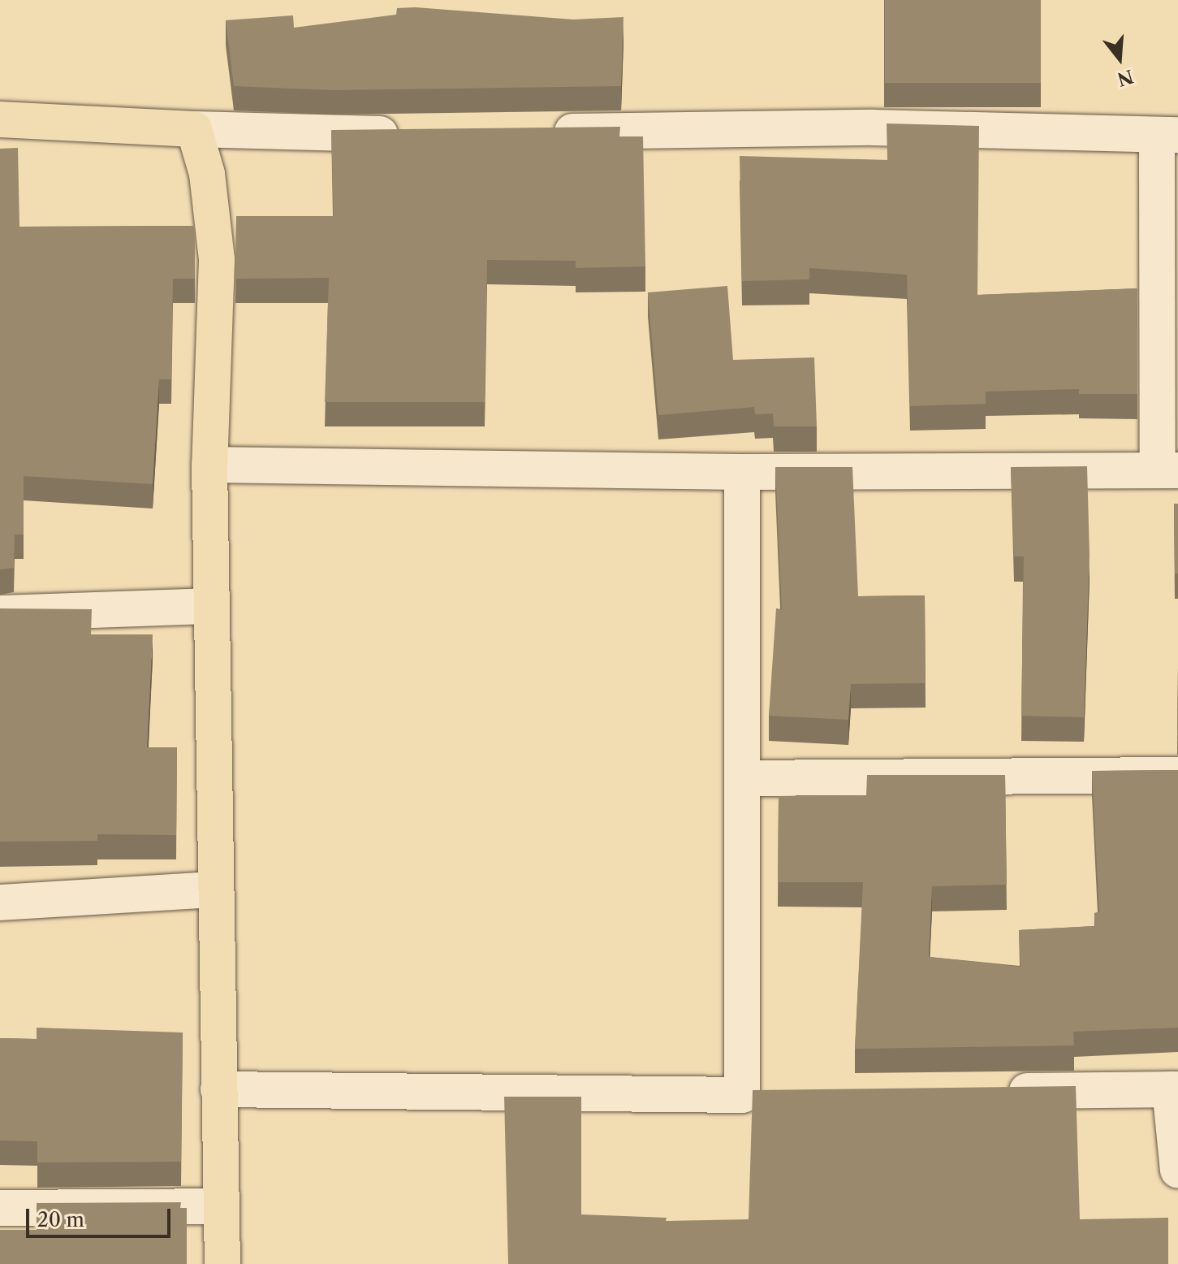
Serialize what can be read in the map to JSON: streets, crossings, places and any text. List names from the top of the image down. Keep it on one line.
{"scale_bar":"20 m","north":"bottom"}
